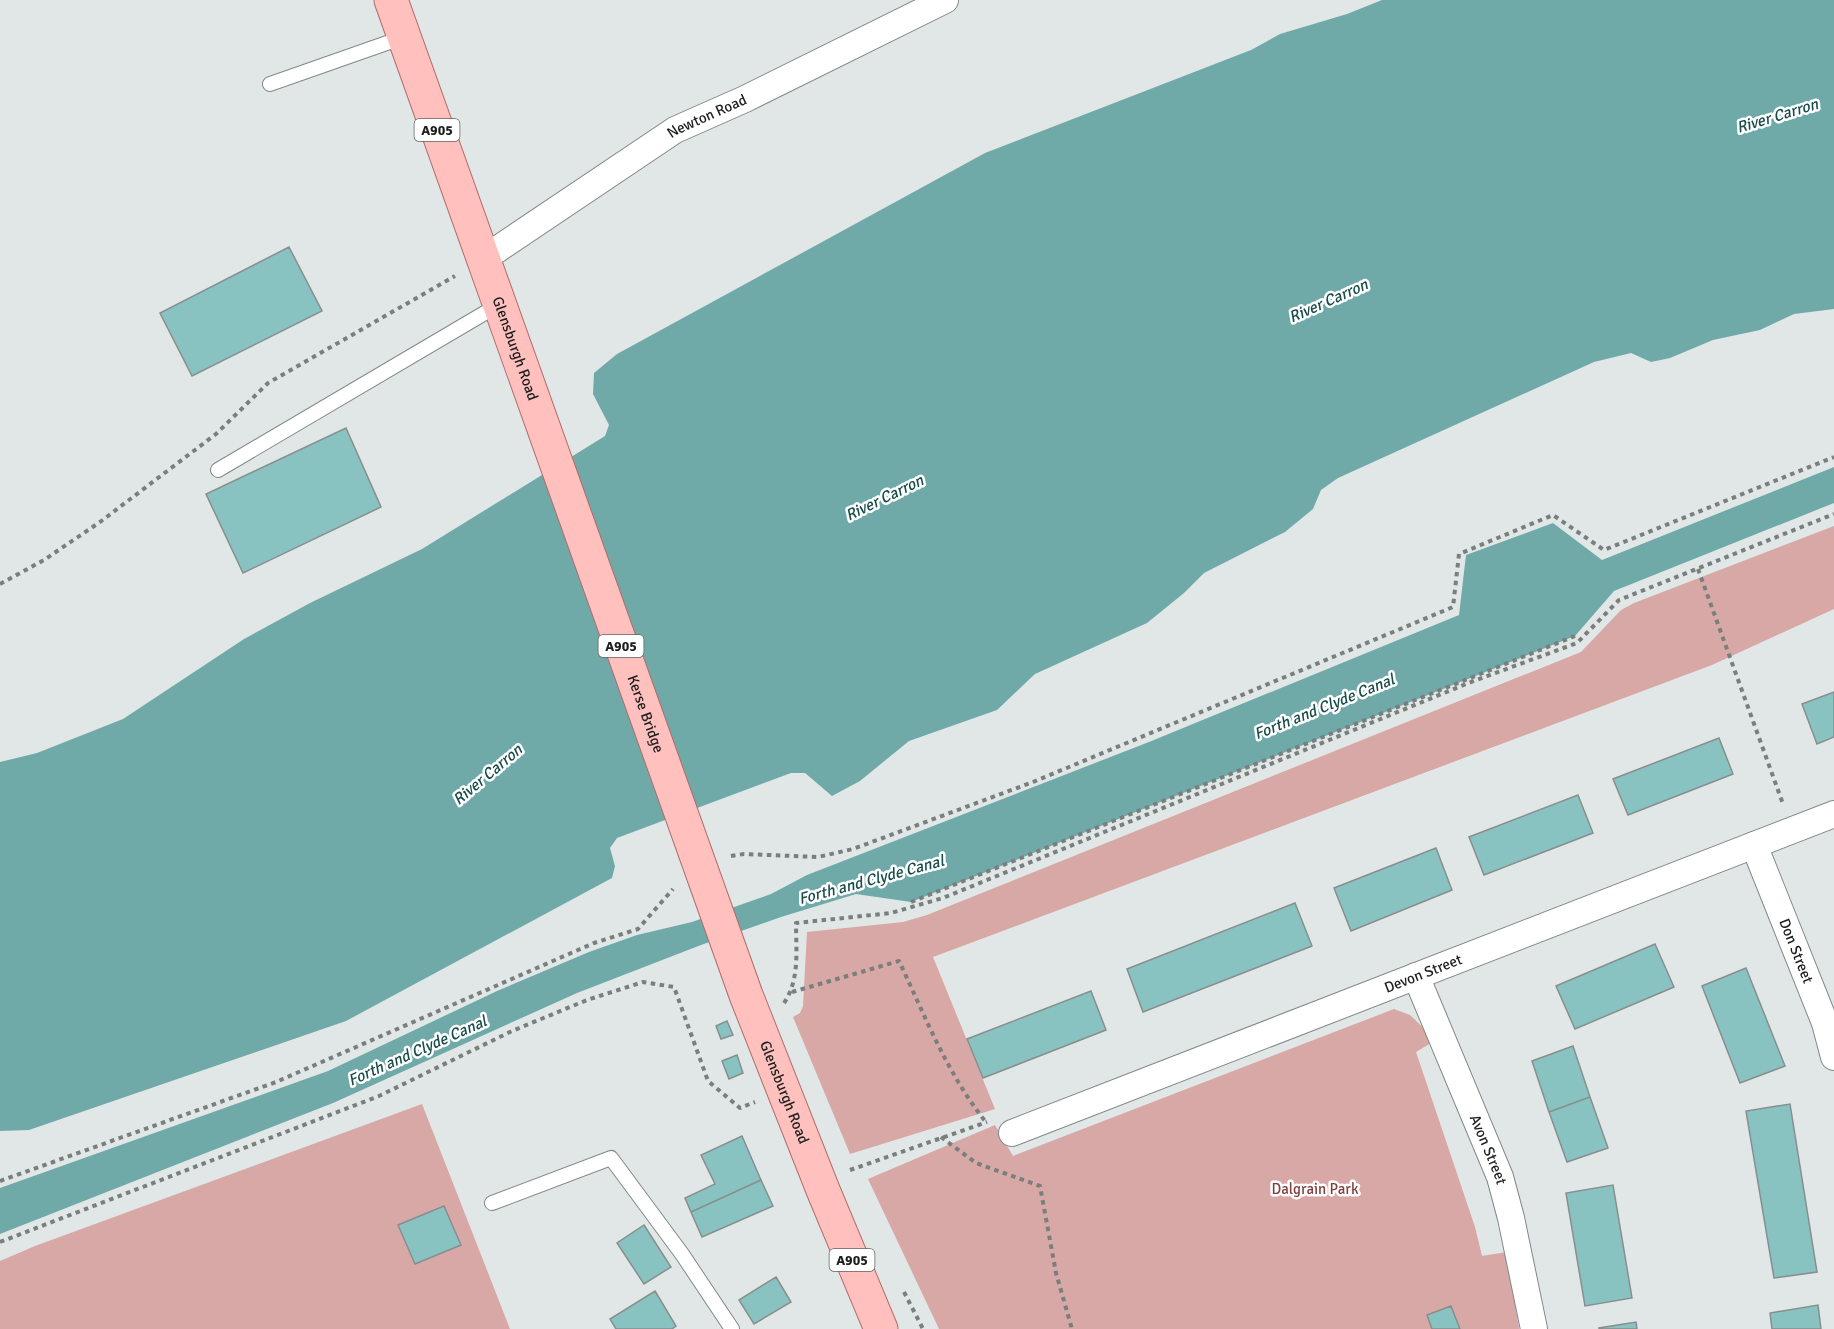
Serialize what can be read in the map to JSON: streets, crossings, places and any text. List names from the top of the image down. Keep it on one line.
{"streets":{"main road":["A905","Glensburgh Road","Kerse Bridge"],"street":["Newton Road","Don Street","Devon Street","Avon Street"]},"crossings":[["Newton Road","A905"],["Newton Road","Glensburgh Road"],["A905","Glensburgh Road"],["Glensburgh Road","Kerse Bridge"],["Don Street","Devon Street"],["Devon Street","Avon Street"]],"water":["River Carron","Forth and Clyde Canal"],"parks":["Dalgrain Park"]}
